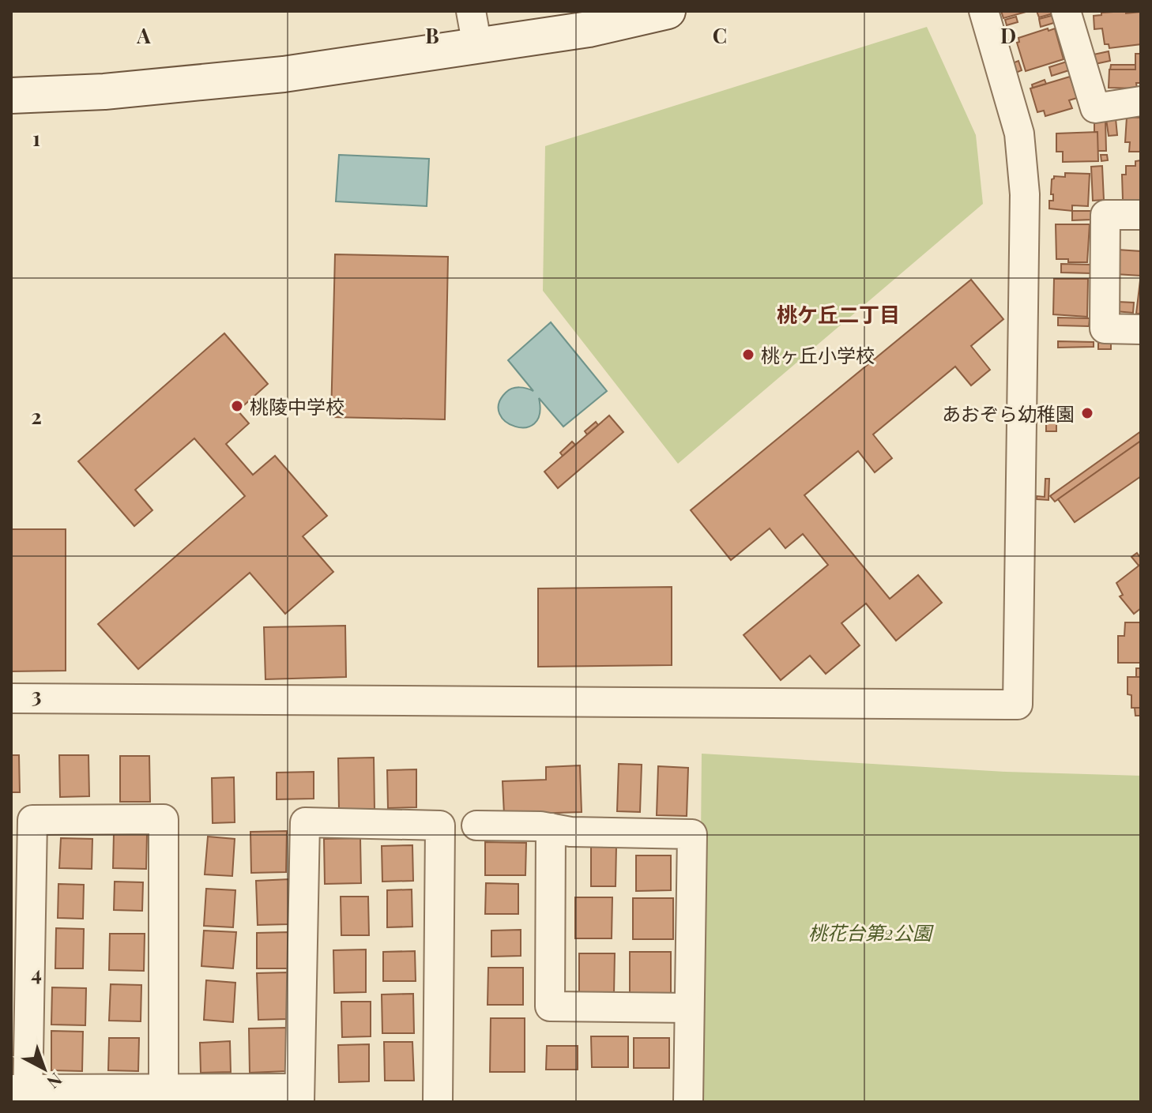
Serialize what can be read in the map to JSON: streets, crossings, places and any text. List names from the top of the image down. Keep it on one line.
{"districts":["桃ケ丘二丁目"],"parks":["桃花台第2公園"],"places":["桃ヶ丘小学校","桃陵中学校","あおぞら幼稚園"],"north":"bottom right","grid":{"columns":["A","B","C","D"],"rows":["1","2","3","4"]}}
